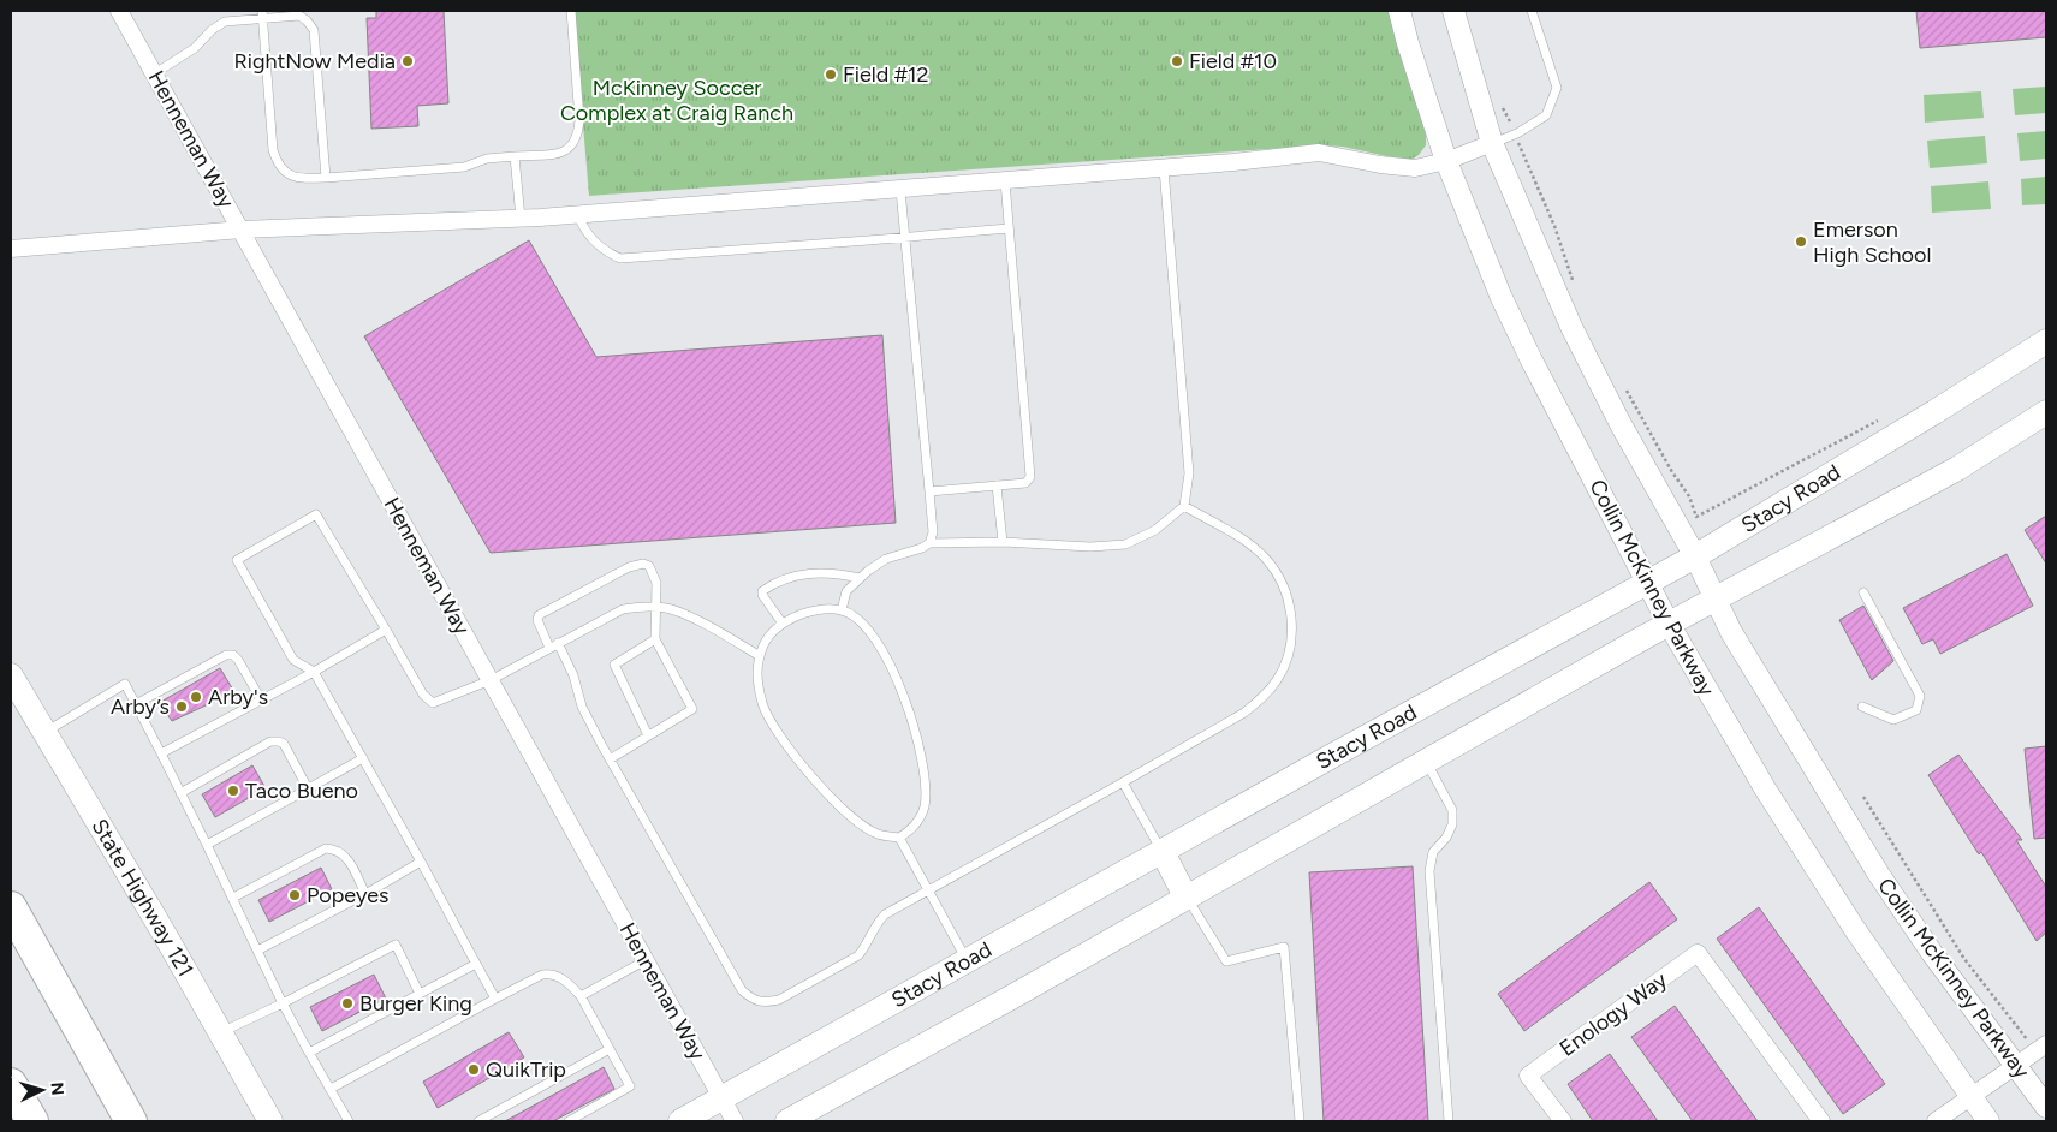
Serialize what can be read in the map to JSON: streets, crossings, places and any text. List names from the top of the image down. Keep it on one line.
{"streets":{"main road":["Stacy Road","State Highway 121"],"street":["Henneman Way","Collin McKinney Parkway","Enology Way"]},"crossings":[["Henneman Way","Stacy Road"],["Stacy Road","Collin McKinney Parkway"]],"parks":["McKinney Soccer Complex at Craig Ranch"],"places":["RightNow Media","Field #10","Field #12","Emerson High School","Arby's","Arby’s","Taco Bueno","Popeyes","Burger King","QuikTrip"],"north":"right"}
